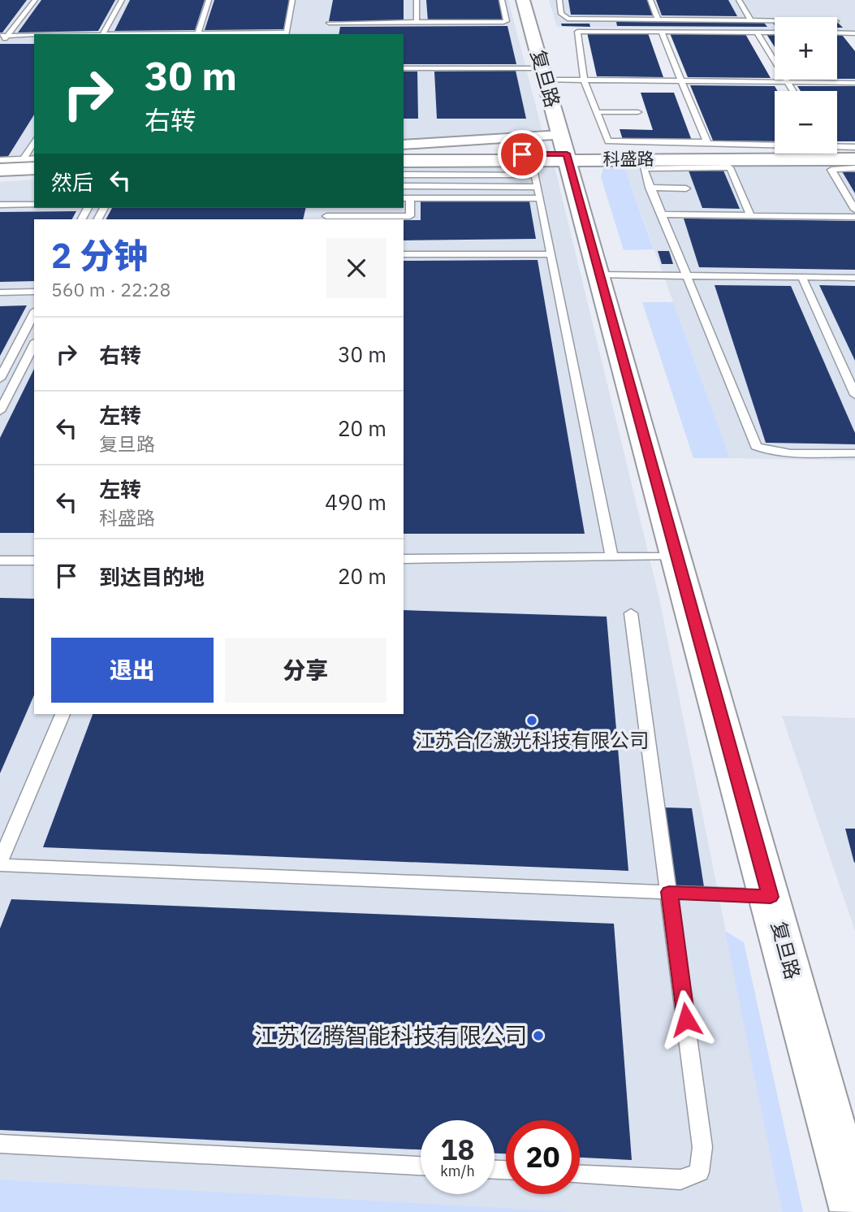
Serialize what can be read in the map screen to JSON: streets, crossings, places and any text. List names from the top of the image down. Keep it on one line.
{"streets":{"street":["复旦路","科盛路"]},"crossings":[["复旦路","科盛路"]],"places":["江苏合亿激光科技有限公司","江苏亿腾智能科技有限公司"],"page":{"map_buttons":["+","−"],"turn":["30 m","右转"],"then":"然后","heading":["2 分钟","560 m · 22:28"],"list":[{"name":"右转","value":"30 m"},{"name":"左转","note":"复旦路","value":"20 m"},{"name":"左转","note":"科盛路","value":"490 m"},{"name":"到达目的地","value":"20 m"}],"buttons":["退出","分享"],"speed":"18 km/h","limit":"20"}}
